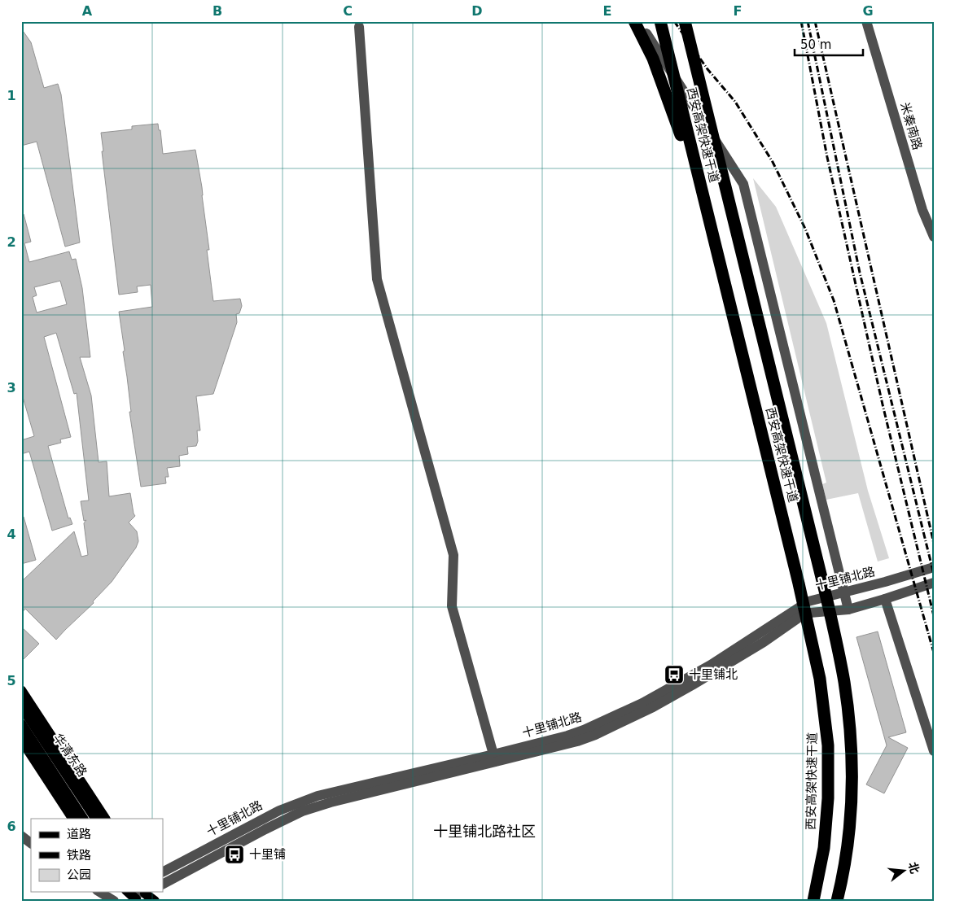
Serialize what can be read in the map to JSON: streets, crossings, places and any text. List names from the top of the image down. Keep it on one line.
{"streets":{"highway":["西安高架快速干道"],"main road":["华清东路"],"street":["米秦南路","十里铺北路"]},"districts":["十里铺北路社区"],"places":{"bus stop":["十里铺北","十里铺"]},"legend":["道路","铁路","公园"],"scale_bar":"50 m","north":"right","grid":{"columns":["A","B","C","D","E","F","G"],"rows":["1","2","3","4","5","6"]}}
